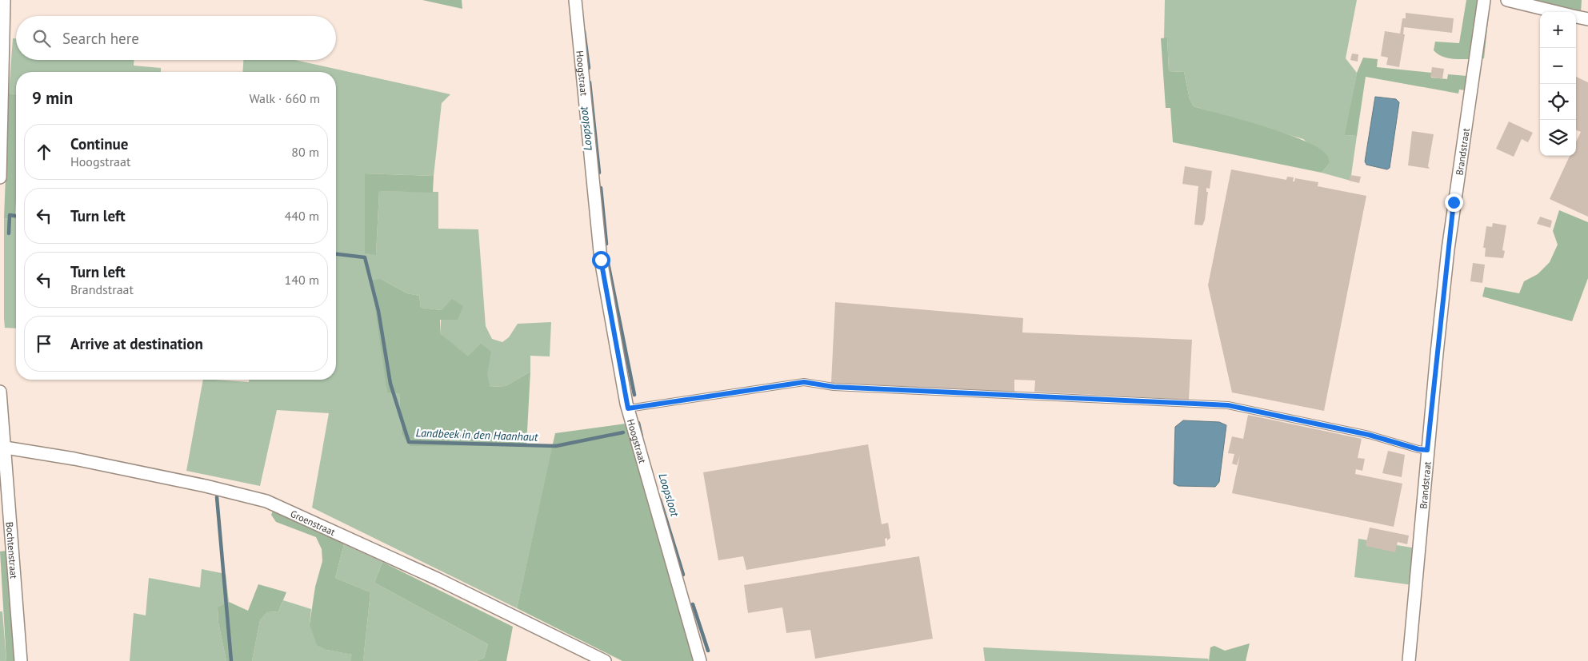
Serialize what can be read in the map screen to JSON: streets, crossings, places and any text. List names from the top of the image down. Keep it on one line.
{"streets":{"street":["Hoogstraat","Brandstraat","Groenstraat","Bochtenstraat"]},"crossings":[["Groenstraat","Bochtenstraat"]],"water":["Loopsloot","Landbeek in den Haanhaut"],"page":{"map_buttons":["+","−"],"search":"Search here","heading":["9 min","Walk · 660 m"],"list":[["Continue","Hoogstraat","80 m"],["Turn left","440 m"],["Turn left","Brandstraat","140 m"],"Arrive at destination"]}}
